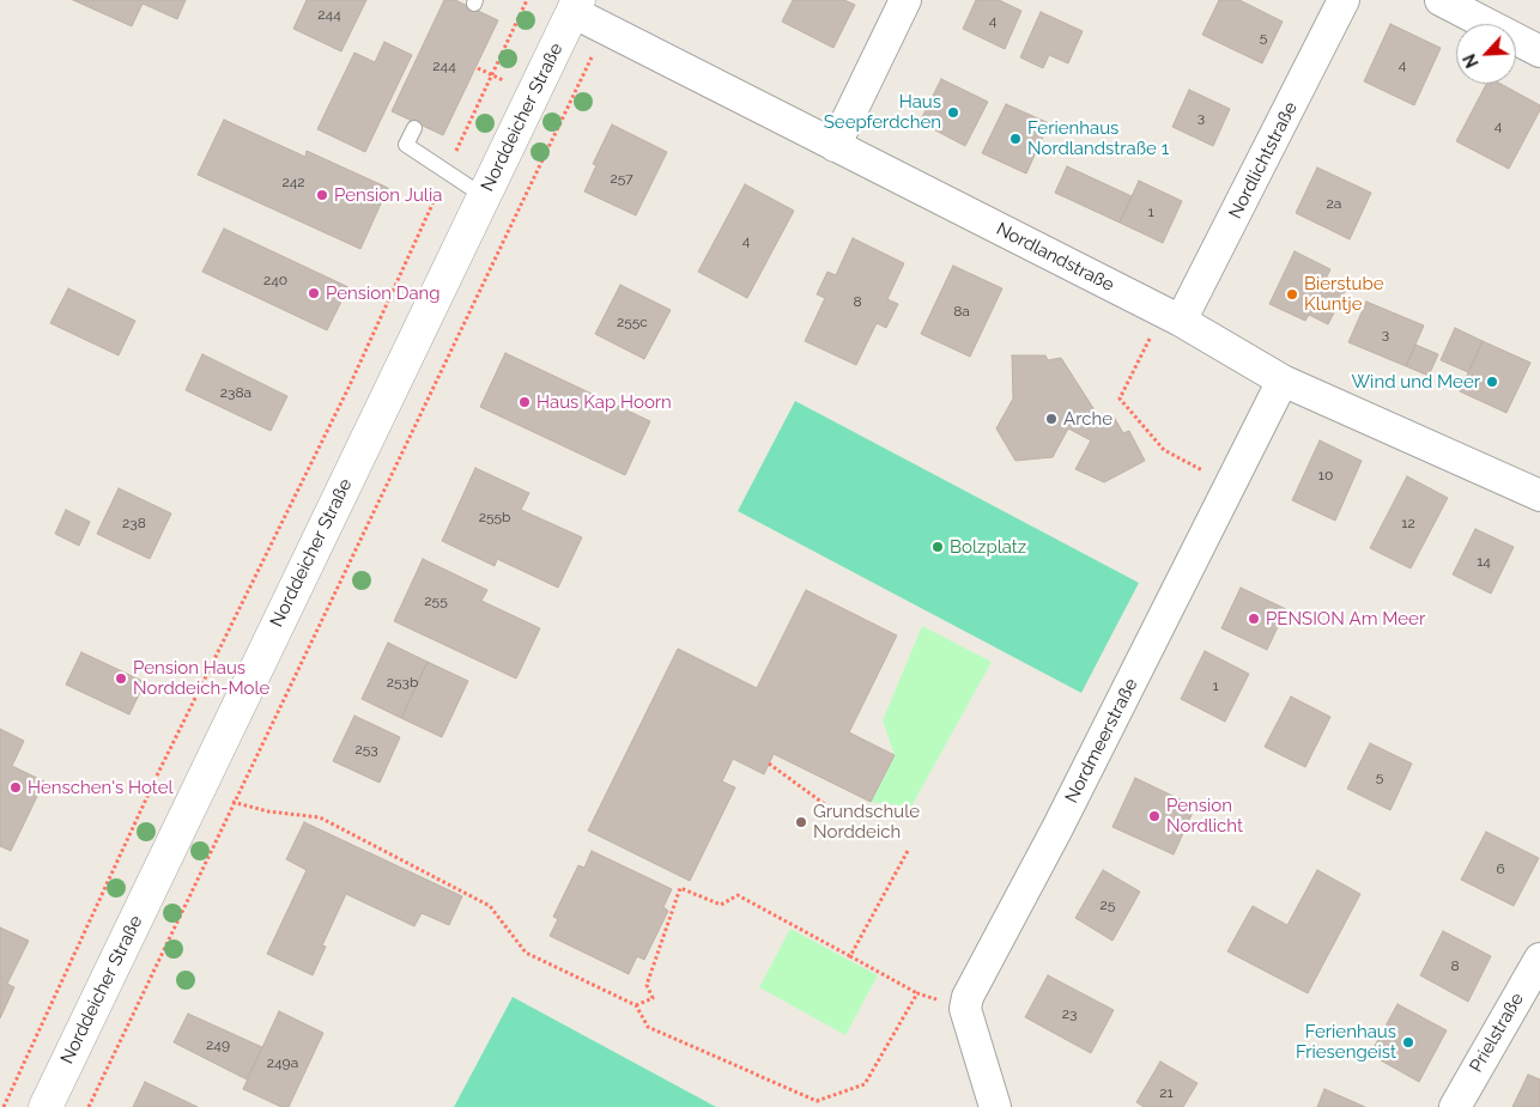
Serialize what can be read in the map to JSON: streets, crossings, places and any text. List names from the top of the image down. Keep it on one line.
{"streets":{"street":["Norddeicher Straße","Nordlichtstraße","Nordlandstraße","Nordmeerstraße","Prielstraße"]},"crossings":[["Norddeicher Straße","Nordlandstraße"],["Nordlichtstraße","Nordlandstraße"],["Nordlandstraße","Nordmeerstraße"]],"places":["Haus Seepferdchen","Ferienhaus Nordlandstraße 1","Pension Julia","Pension Dang","Bierstube Kluntje","Wind und Meer","Haus Kap Hoorn","Arche","Bolzplatz","PENSION Am Meer","Pension Haus Norddeich-Mole","Henschen's Hotel","Pension Nordlicht","Grundschule Norddeich","Ferienhaus Friesengeist"],"house_numbers":["244","4","5","4","244","3","4","257","242","2a","1","4","240","8","8a","255c","3","238a","10","255b","238","12","14","255","253b","1","253","5","6","25","8","23","249","249a","21"],"north":"bottom left"}
